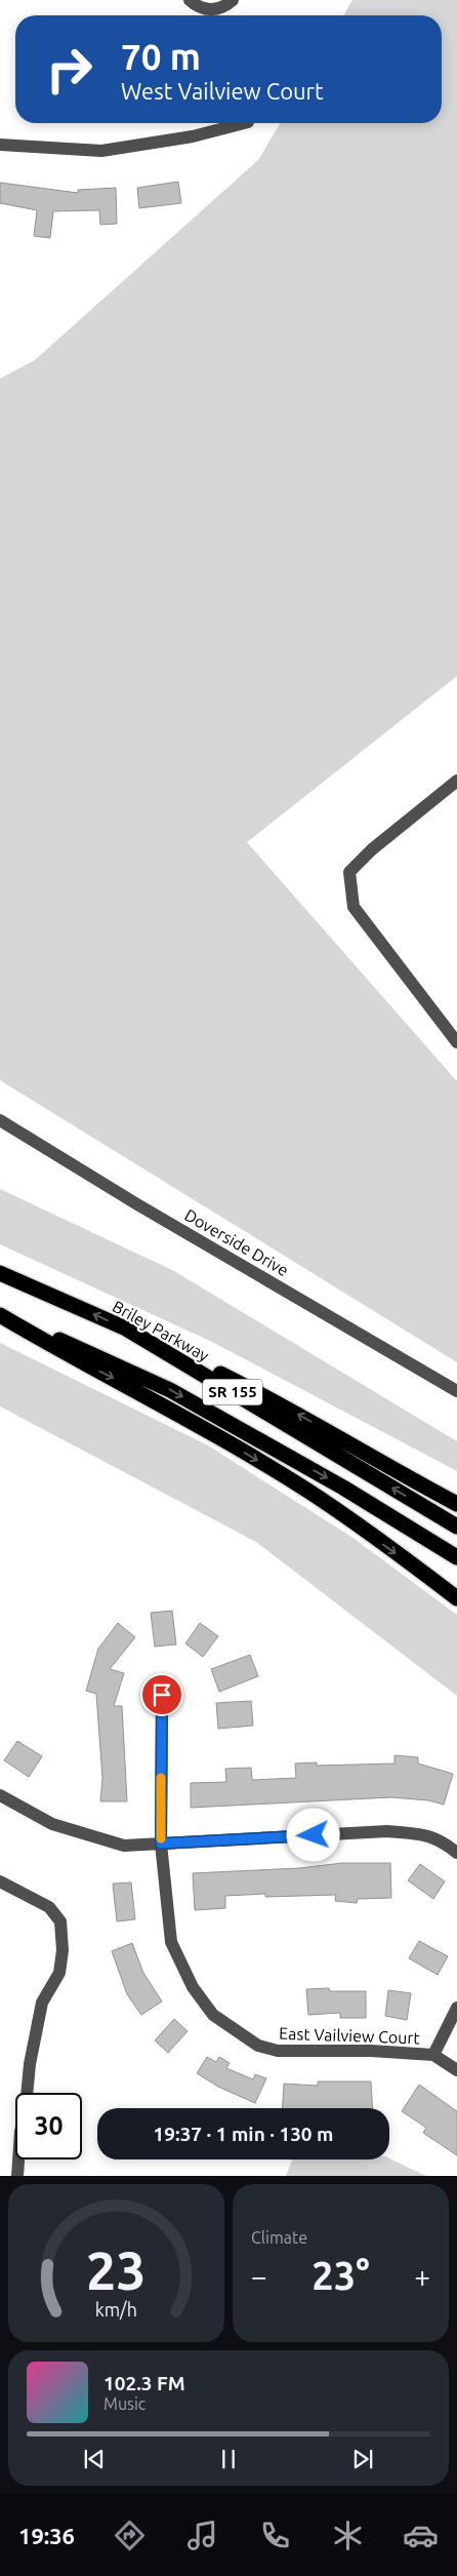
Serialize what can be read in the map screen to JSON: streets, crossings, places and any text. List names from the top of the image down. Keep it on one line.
{"streets":{"highway":["Briley Parkway","SR 155"],"street":["Doverside Drive","East Vailview Court"]},"page":{"turn":["70 m","West Vailview Court"],"limit":"30","trip":"19:37 · 1 min · 130 m","tile":"Climate","heat":["−","23°","+"],"song":["102.3 FM","Music"],"tabs":"19:36","gauge":["23","km/h"]}}
